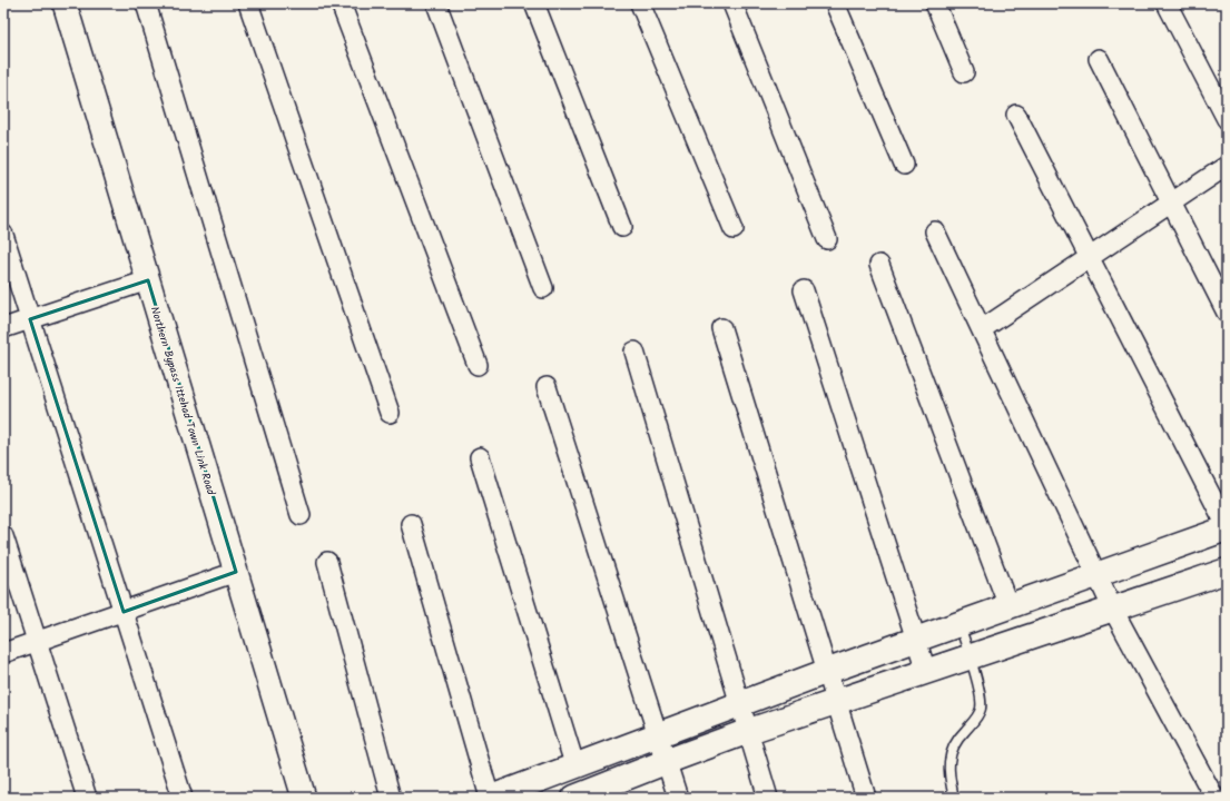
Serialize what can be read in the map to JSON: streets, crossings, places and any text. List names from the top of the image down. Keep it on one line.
{"streets":{"street":["Northern Bypass Ittehad Town Link Road"]}}
